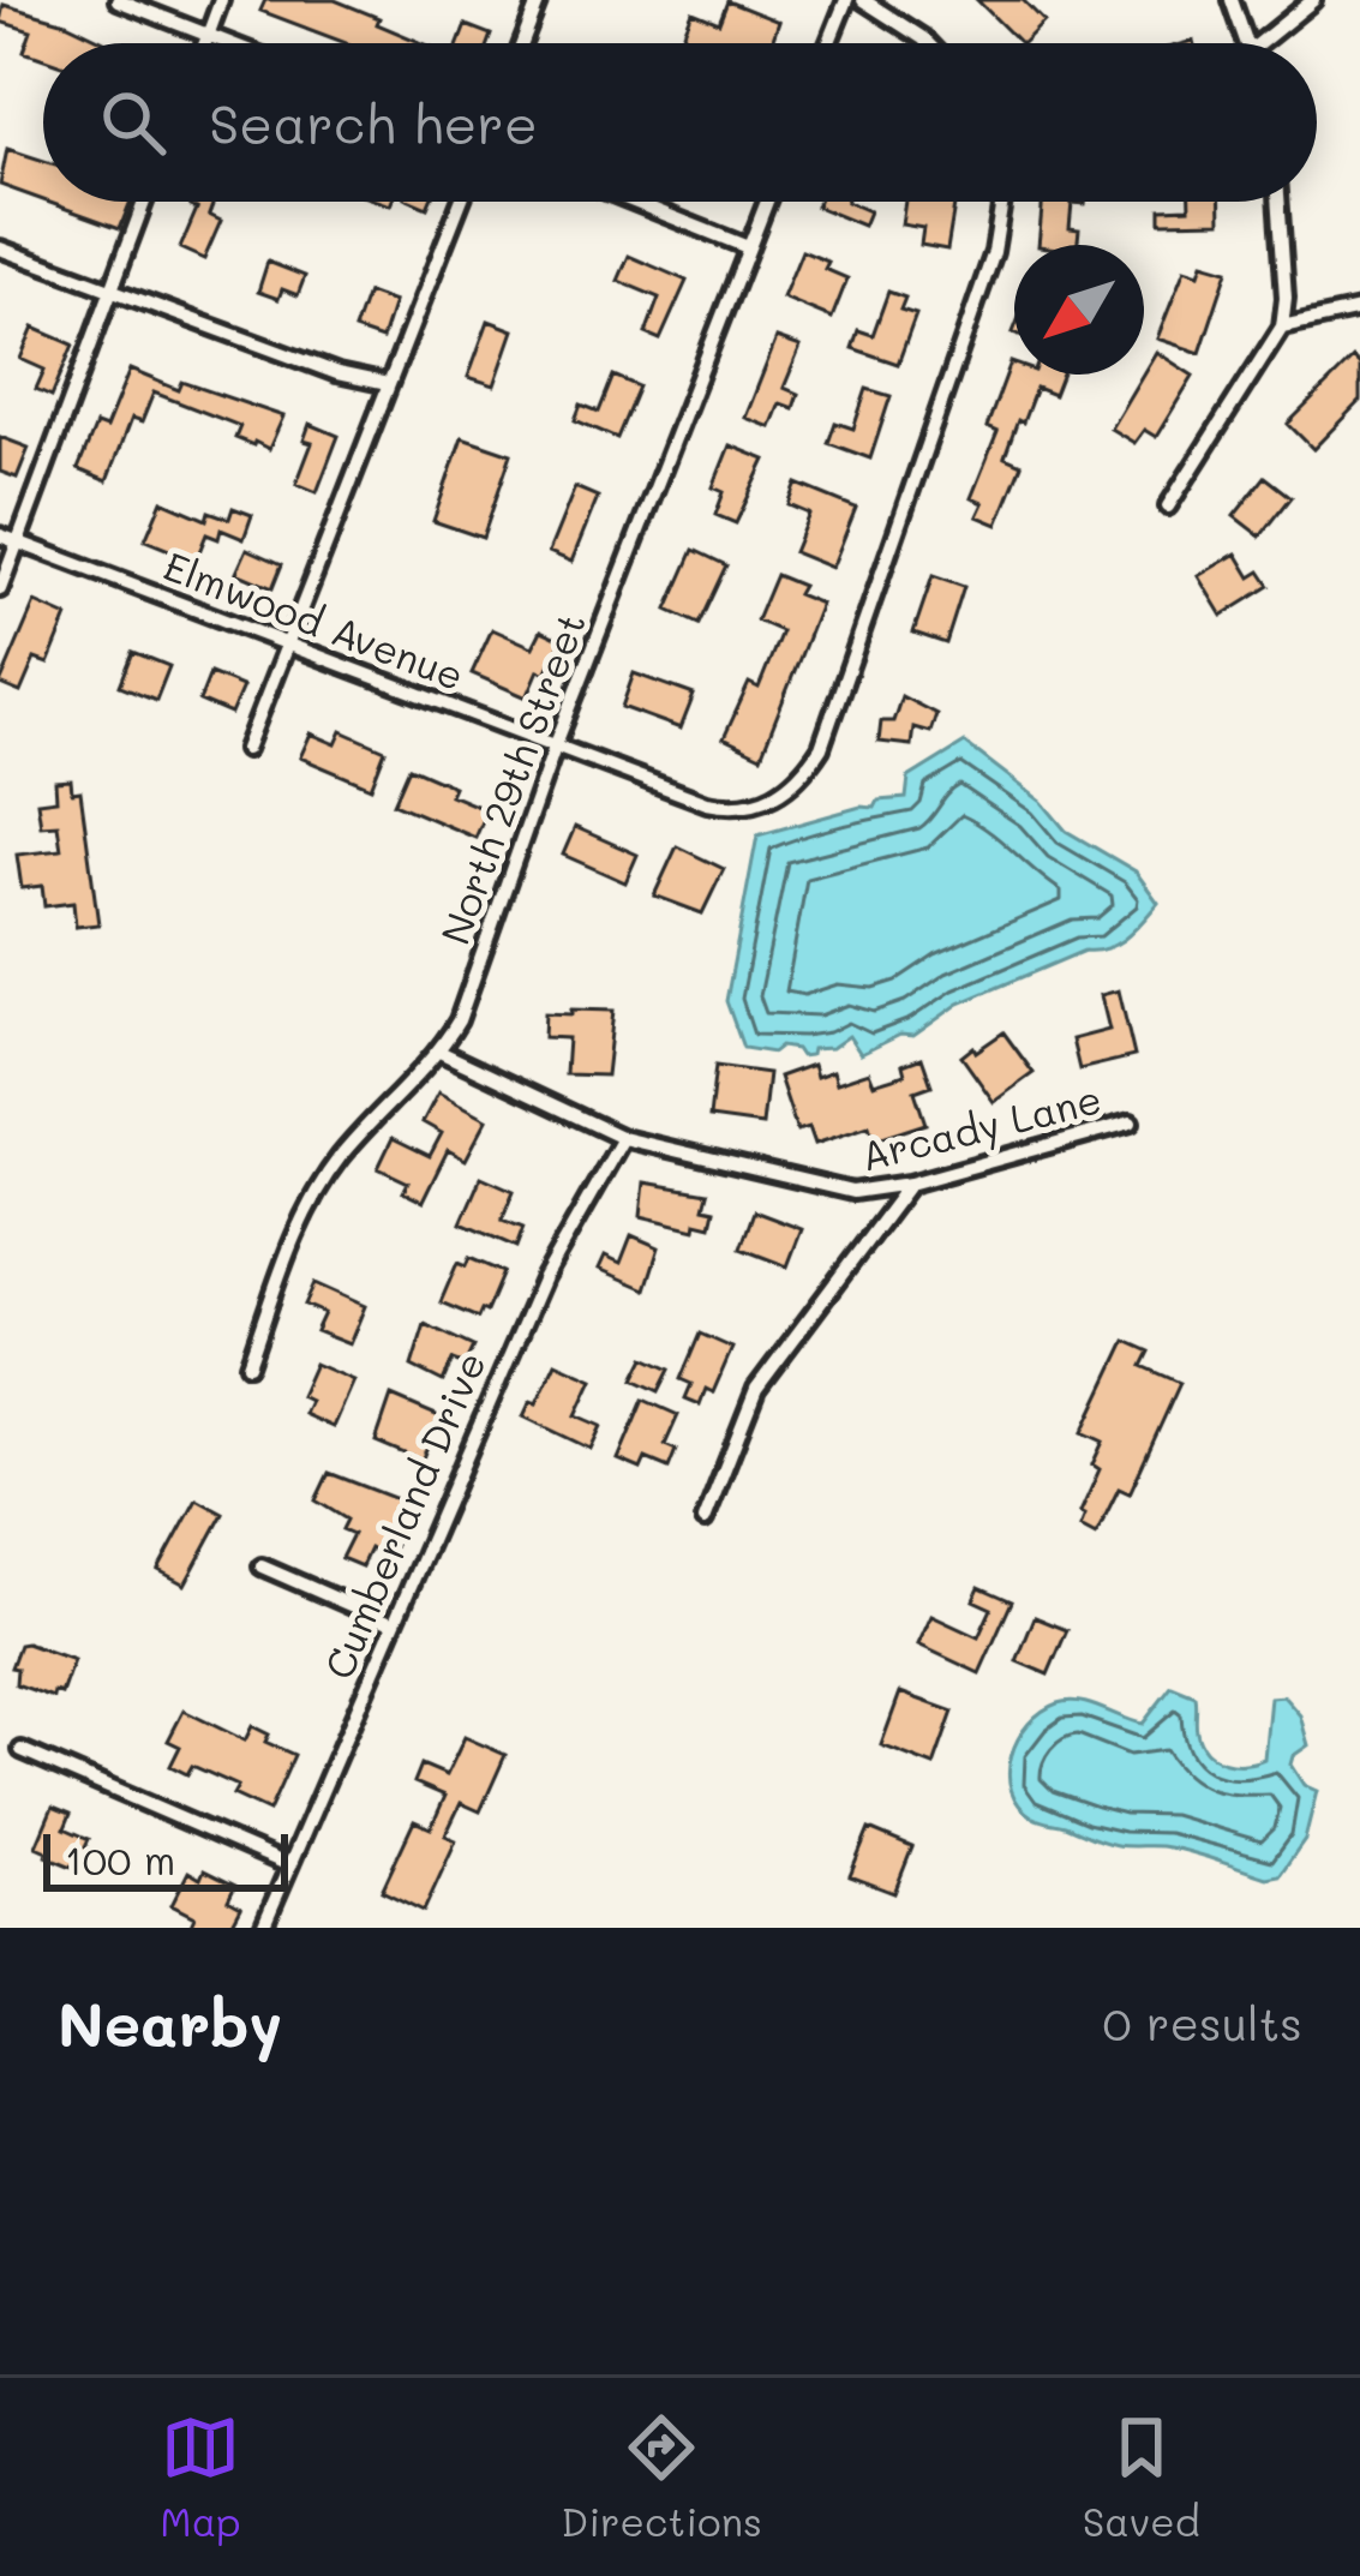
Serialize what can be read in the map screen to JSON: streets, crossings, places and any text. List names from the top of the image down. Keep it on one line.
{"streets":{"street":["Elmwood Avenue","North 29th Street","Arcady Lane","Cumberland Drive"]},"crossings":[["Elmwood Avenue","North 29th Street"],["North 29th Street","Arcady Lane"],["Arcady Lane","Cumberland Drive"]],"scale_bar":"100 m","north":"bottom left","page":{"search":"Search here","scale":"100 m","heading":["Nearby","0 results"],"nav":["Map","Directions","Saved"]}}
